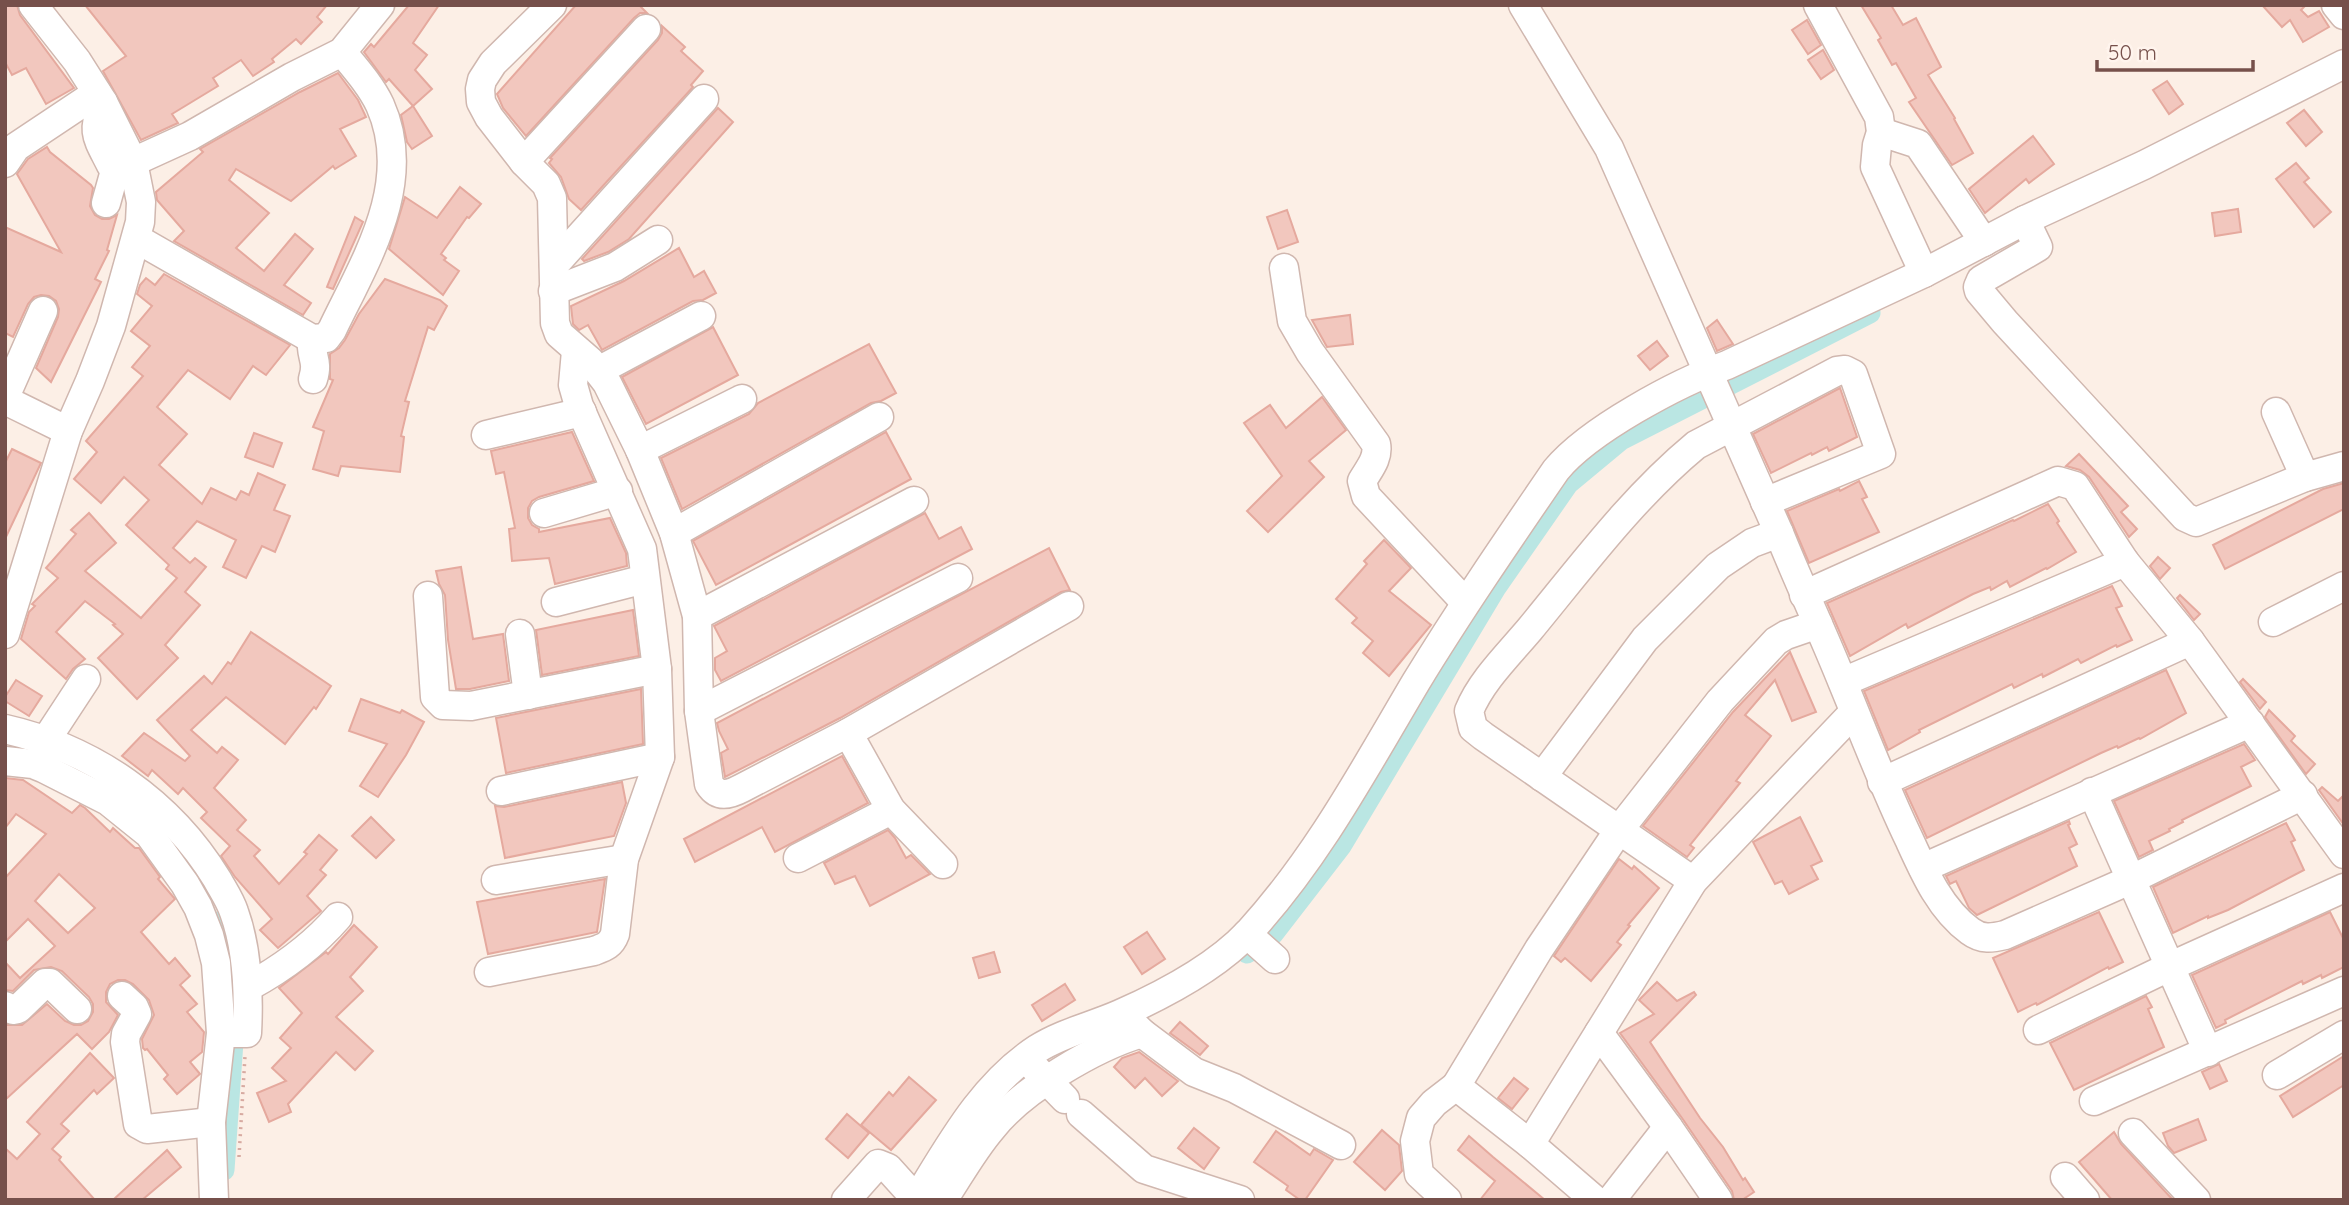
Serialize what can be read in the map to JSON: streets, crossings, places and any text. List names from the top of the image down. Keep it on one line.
{"scale_bar":"50 m"}
